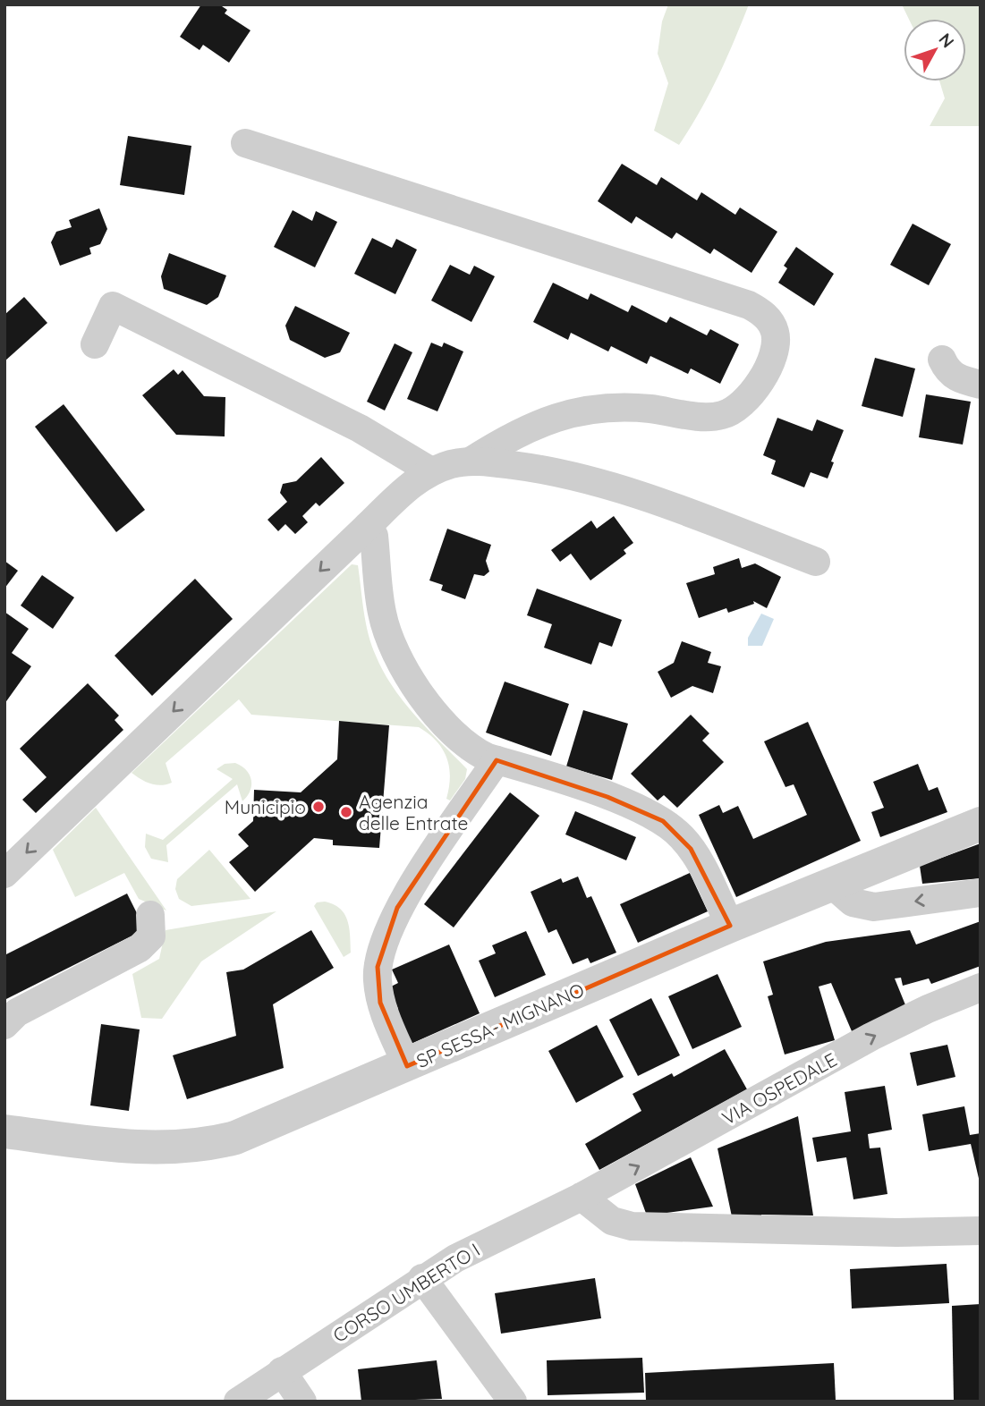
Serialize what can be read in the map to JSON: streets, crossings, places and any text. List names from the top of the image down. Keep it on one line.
{"streets":{"street":["SP SESSA- MIGNANO","VIA OSPEDALE","CORSO UMBERTO I"]},"crossings":[["VIA OSPEDALE","CORSO UMBERTO I"]],"one_way":["VIA OSPEDALE"],"places":["Municipio","Agenzia delle Entrate"],"north":"top right"}
